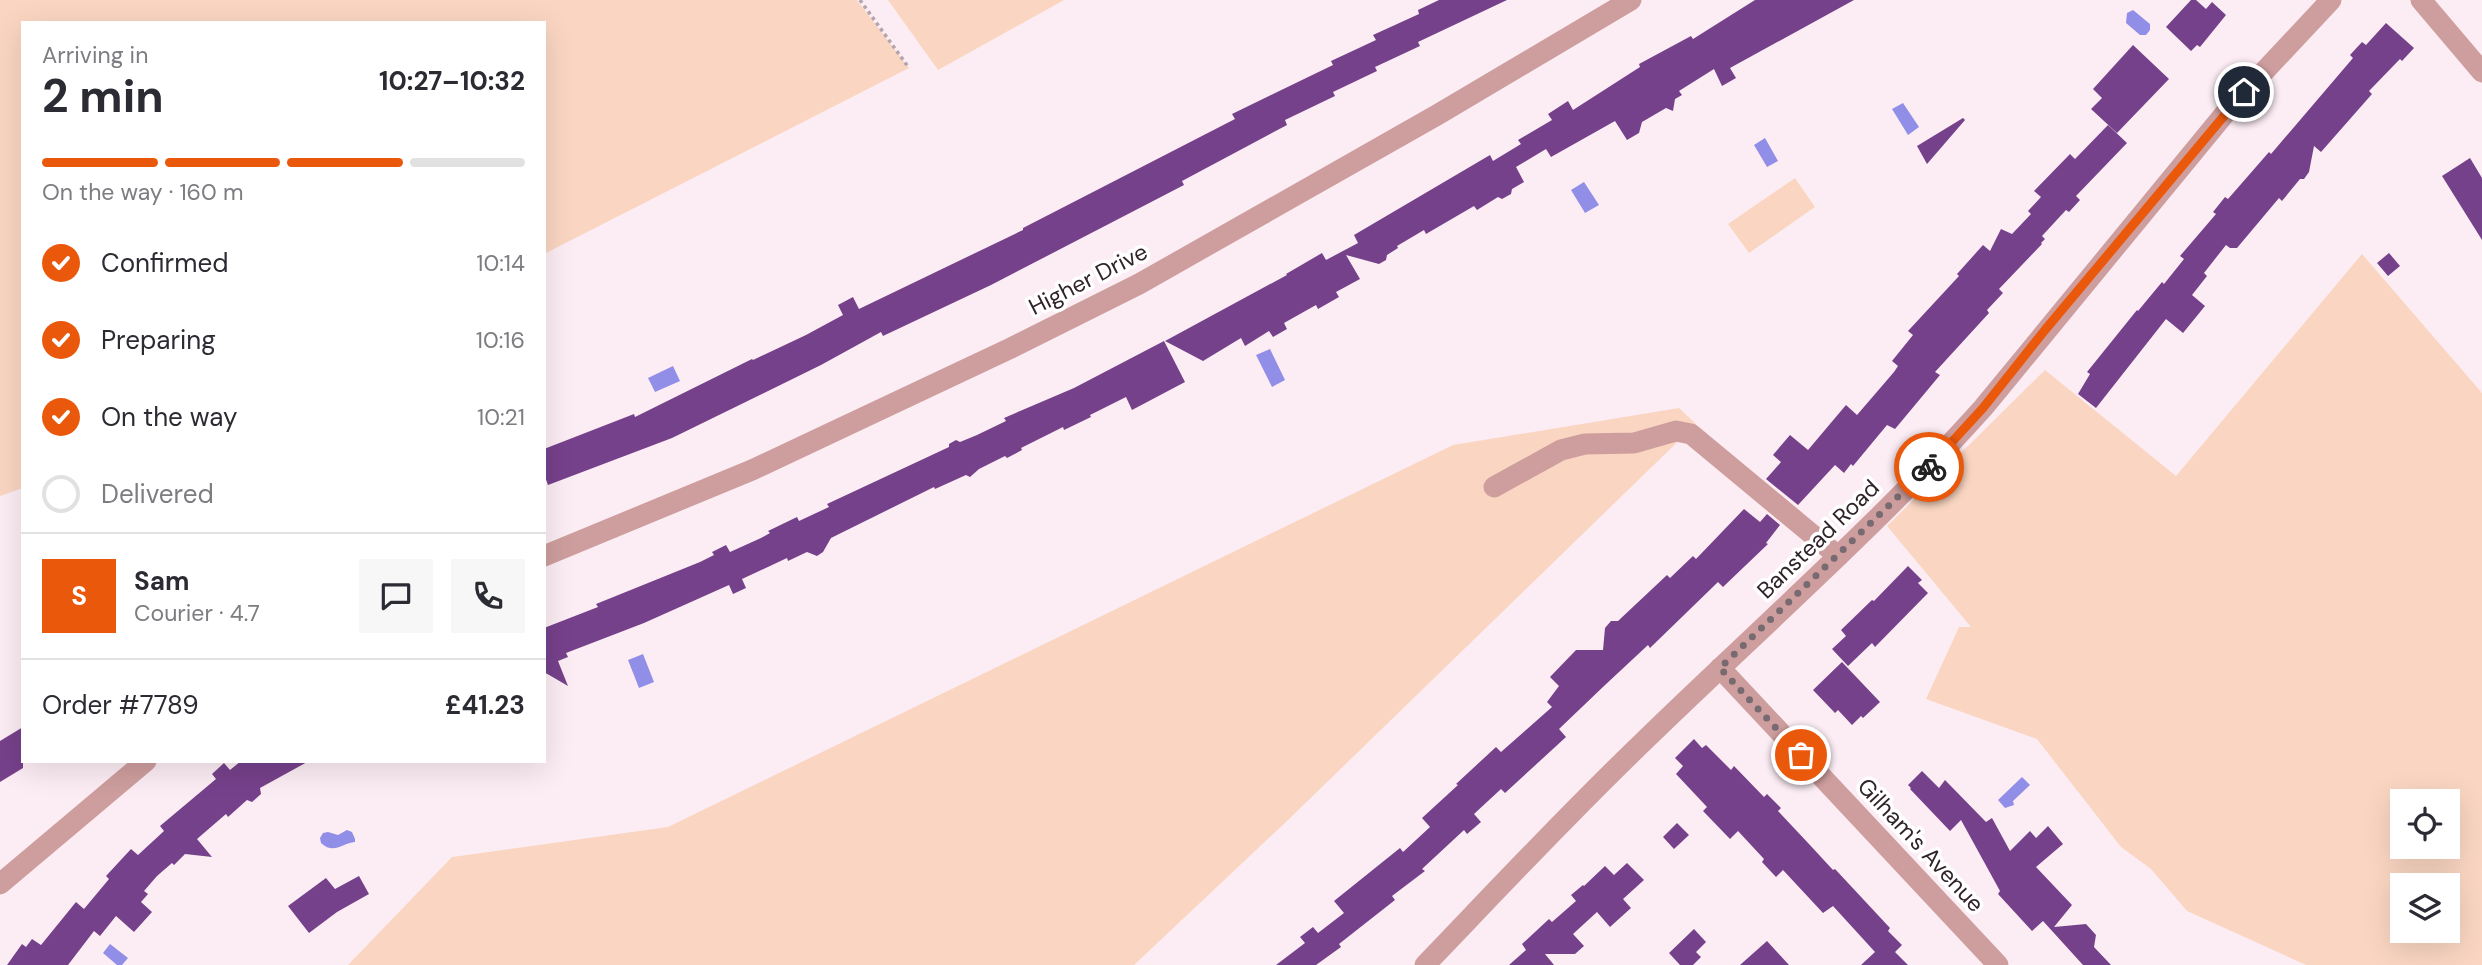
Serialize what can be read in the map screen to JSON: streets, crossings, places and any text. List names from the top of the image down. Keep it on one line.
{"streets":{"street":["Higher Drive","Banstead Road","Gilham's Avenue"]},"crossings":[["Banstead Road","Gilham's Avenue"]],"page":{"heading":["2 min","Arriving in","10:27–10:32"],"panel":["Sam","Courier · 4.7","Order #7789","£41.23"],"bar":"On the way · 160 m","list":[["Confirmed","10:14"],["Preparing","10:16"],["On the way","10:21"],"Delivered"],"round":"S"}}
